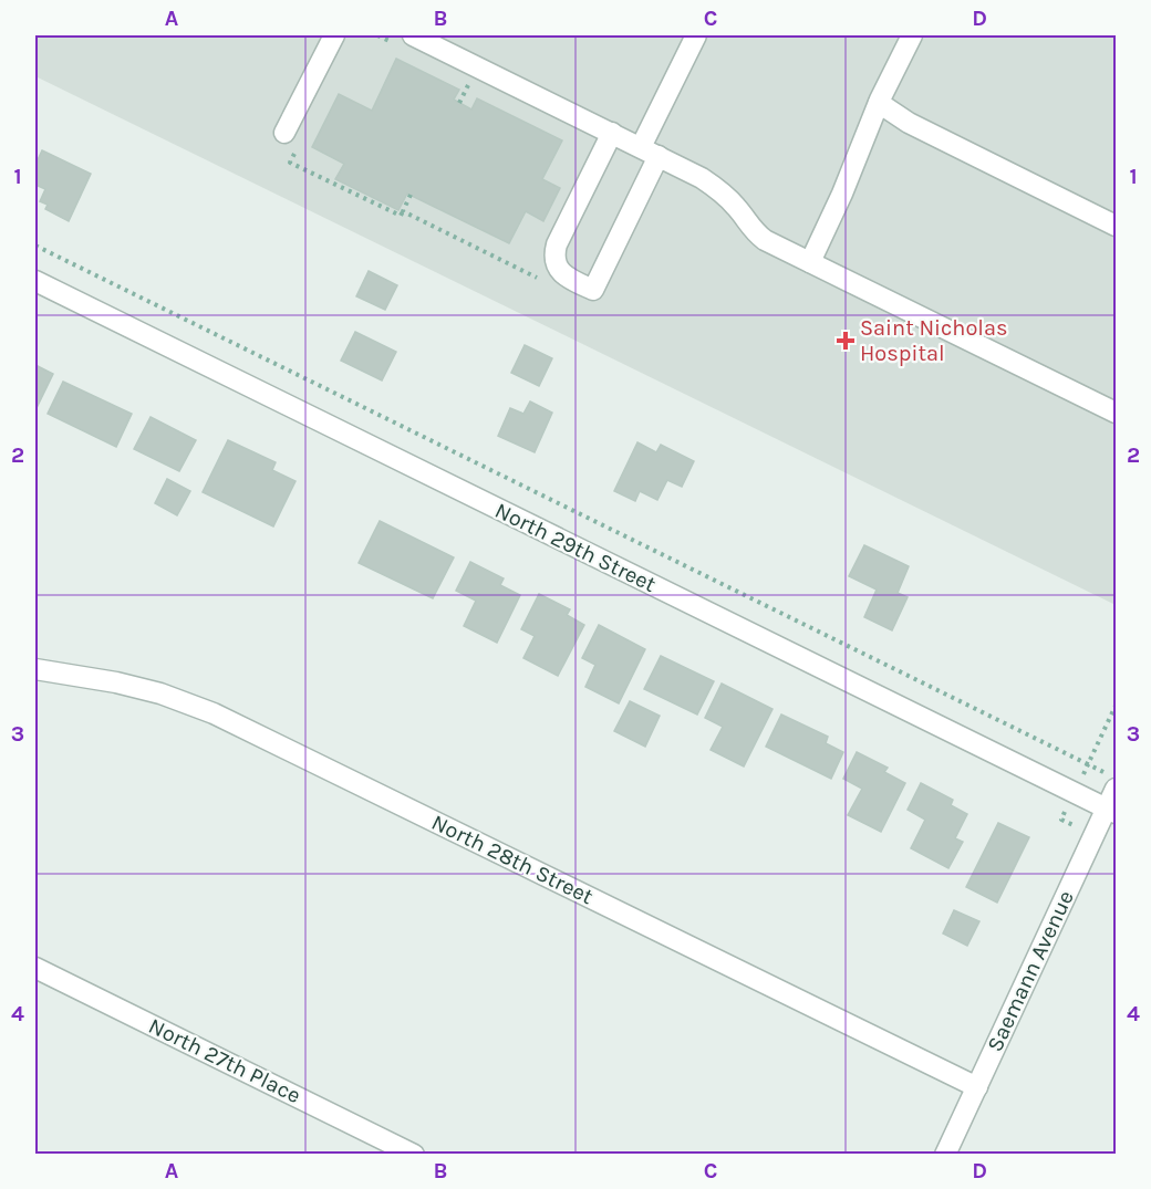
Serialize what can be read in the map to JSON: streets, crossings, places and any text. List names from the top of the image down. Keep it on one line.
{"streets":{"street":["North 29th Street","North 28th Street","Saemann Avenue","North 27th Place"]},"crossings":[["North 29th Street","Saemann Avenue"],["North 28th Street","Saemann Avenue"]],"places":{"health":["Saint Nicholas Hospital"]},"grid":{"columns":["A","B","C","D"],"rows":["1","2","3","4"]}}
